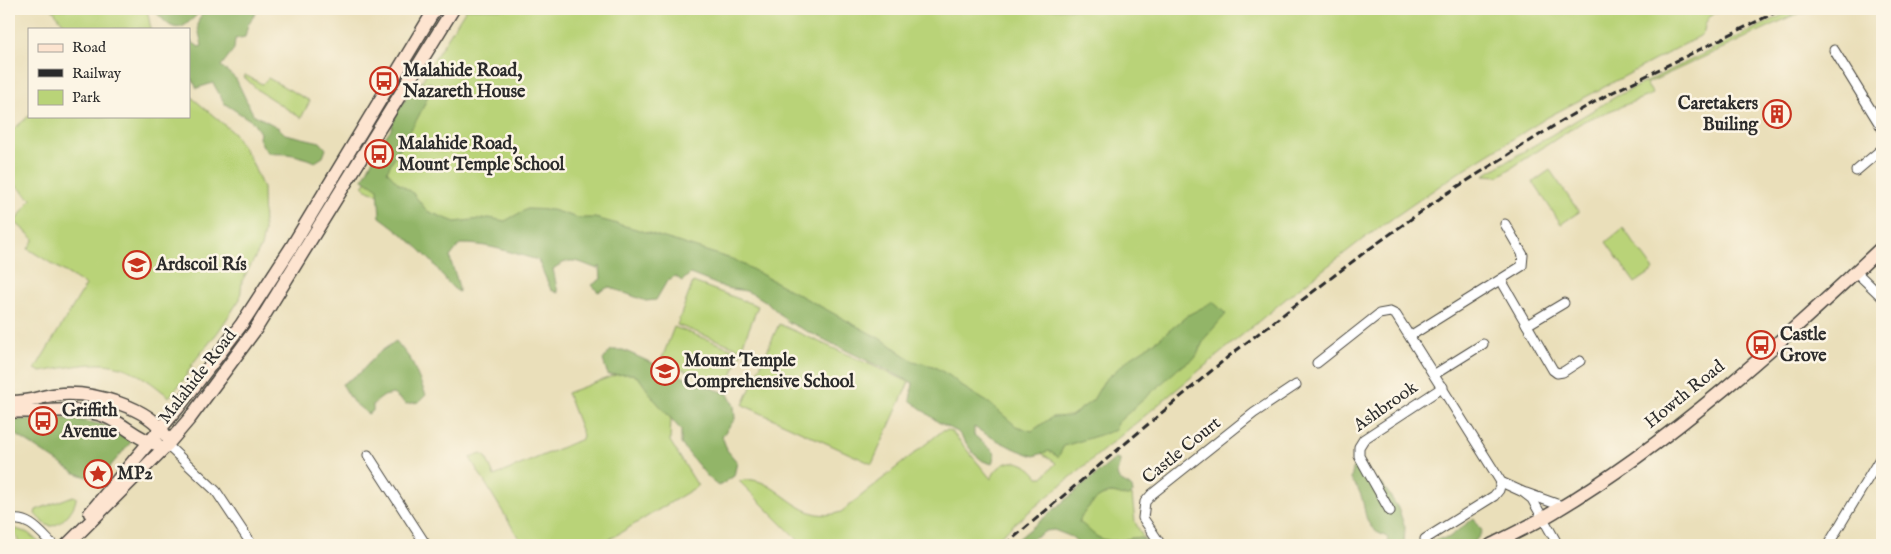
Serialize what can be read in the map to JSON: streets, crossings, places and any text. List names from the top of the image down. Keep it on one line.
{"streets":{"main road":["Malahide Road","Howth Road"],"street":["Ashbrook","Castle Court"]},"places":{"bus stop":["Malahide Road, Nazareth House","Malahide Road, Mount Temple School","Castle Grove","Griffith Avenue"],"building":["Caretakers Builing"],"school or university":["Ardscoil Rís","Mount Temple Comprehensive School"],"place":["MP2"]},"legend":["Road","Railway","Park"]}
